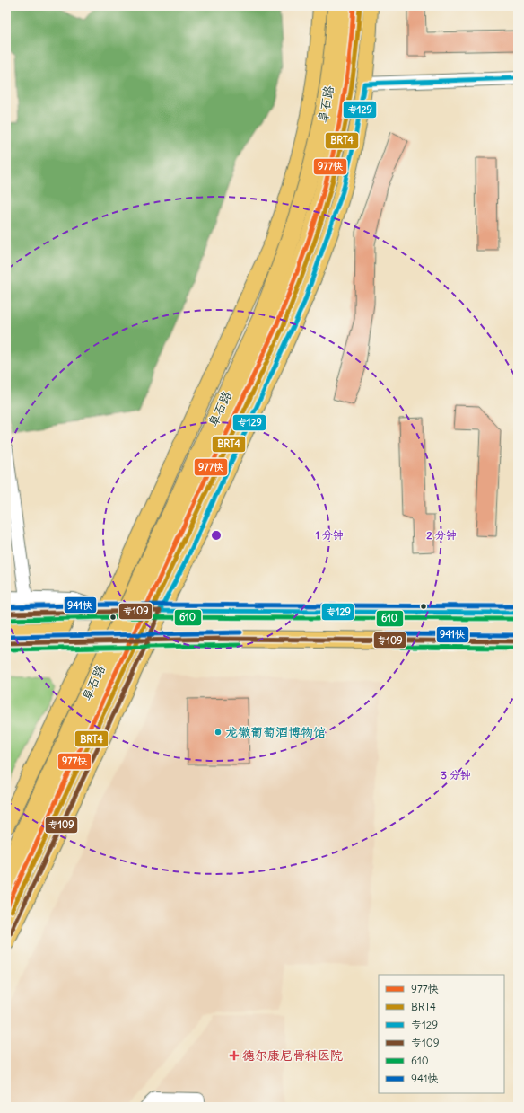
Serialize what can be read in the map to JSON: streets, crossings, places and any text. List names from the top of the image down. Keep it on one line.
{"streets":{"highway":["阜石路"]},"places":{"other":["龙徽葡萄酒博物馆"],"health":["德尔康尼骨科医院"]},"lines":["transit line 977快","transit line BRT4","transit line 专129","transit line 941快","transit line 专109","transit line 610"],"legend":["977快","BRT4","专129","专109","610","941快"],"rings":["1 分钟","2 分钟","3 分钟"]}
